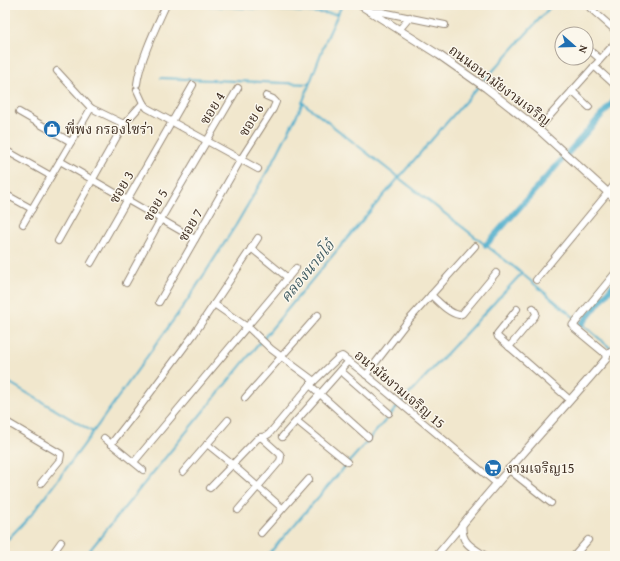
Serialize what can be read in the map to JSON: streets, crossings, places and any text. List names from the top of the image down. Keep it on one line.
{"streets":{"street":["ถนนอนามัยงามเจริญ","ซอย 4","ซอย 6","ซอย 3","ซอย 5","ซอย 7","อนามัยงามเจริญ 15"]},"crossings":[["ซอย 4","ซอย 5"],["ซอย 6","ซอย 7"]],"water":["คลองนายโอ๋"],"places":{"shop":["พี่พง กรองโซร่า"],"supermarket":["งามเจริญ15"]},"north":"right"}
